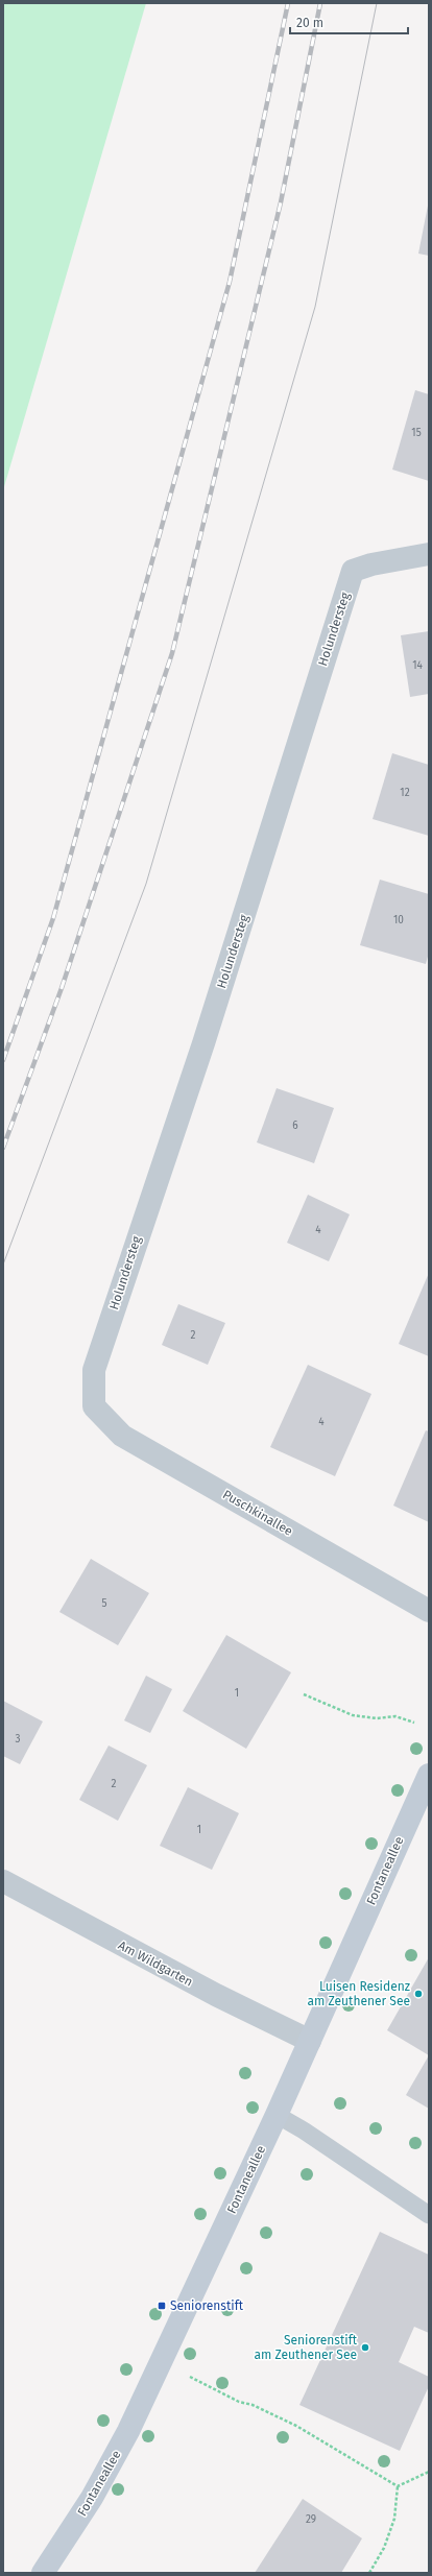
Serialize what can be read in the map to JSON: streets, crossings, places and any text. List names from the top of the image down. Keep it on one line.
{"streets":{"main road":["Fontaneallee"],"street":["Holundersteg","Puschkinallee","Am Wildgarten"]},"crossings":[["Holundersteg","Puschkinallee"],["Fontaneallee","Am Wildgarten"]],"places":{"other":["Luisen Residenz am Zeuthener See","Seniorenstift am Zeuthener See"],"transit":["Seniorenstift"]},"house_numbers":["15","14","12","10","6","4","2","4","5","1","3","2","1","29"],"scale_bar":"20 m"}
